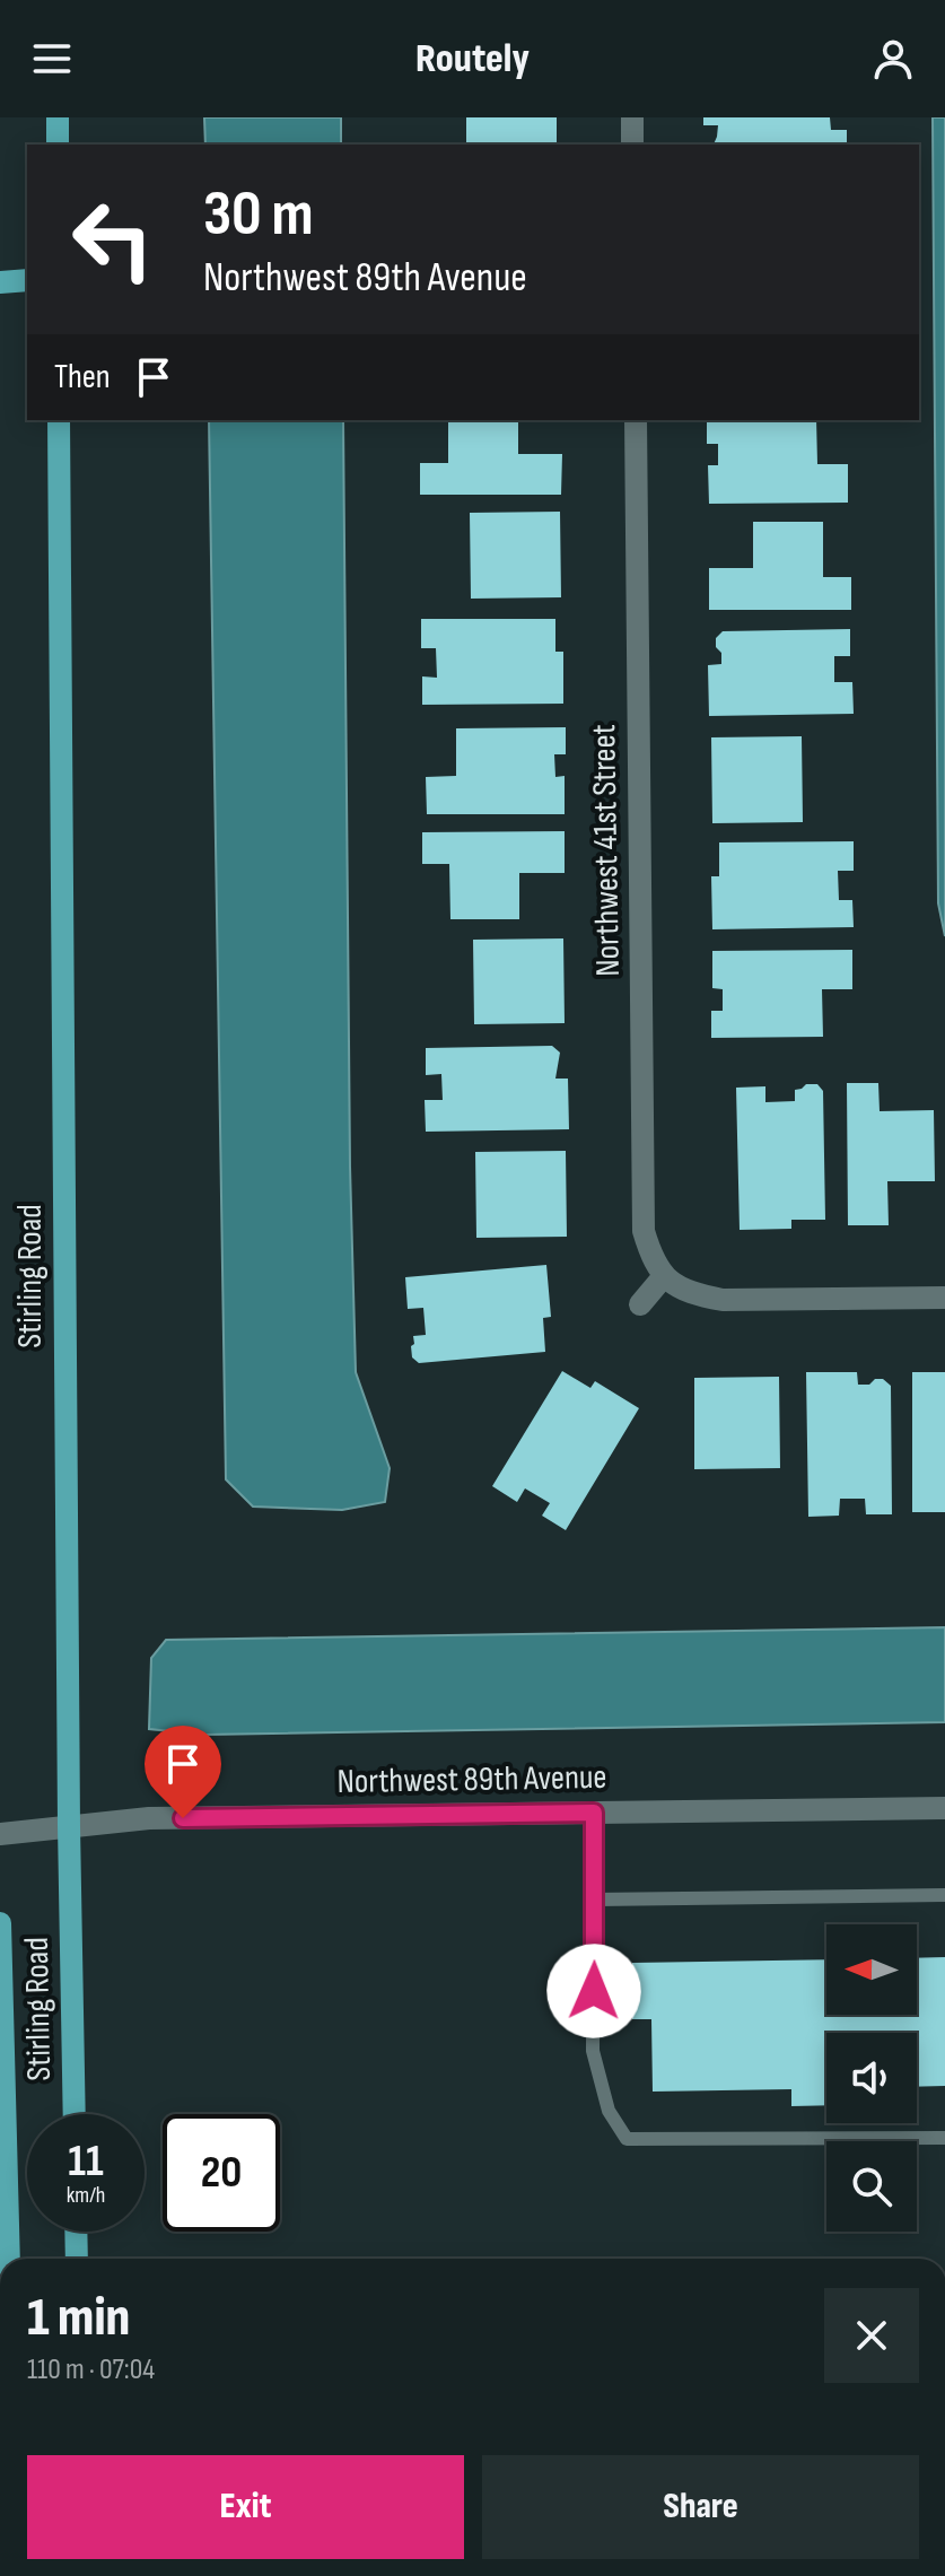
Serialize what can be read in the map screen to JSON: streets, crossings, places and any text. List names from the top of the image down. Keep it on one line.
{"streets":{"main road":["Stirling Road"],"street":["Northwest 41st Street","Northwest 89th Avenue"]},"crossings":[["Stirling Road","Northwest 89th Avenue"]],"north":"left","page":{"header":"Routely","turn":["30 m","Northwest 89th Avenue"],"then":"Then","speed":"11 km/h","limit":"20","heading":["1 min","110 m · 07:04"],"buttons":["Exit","Share"]}}
